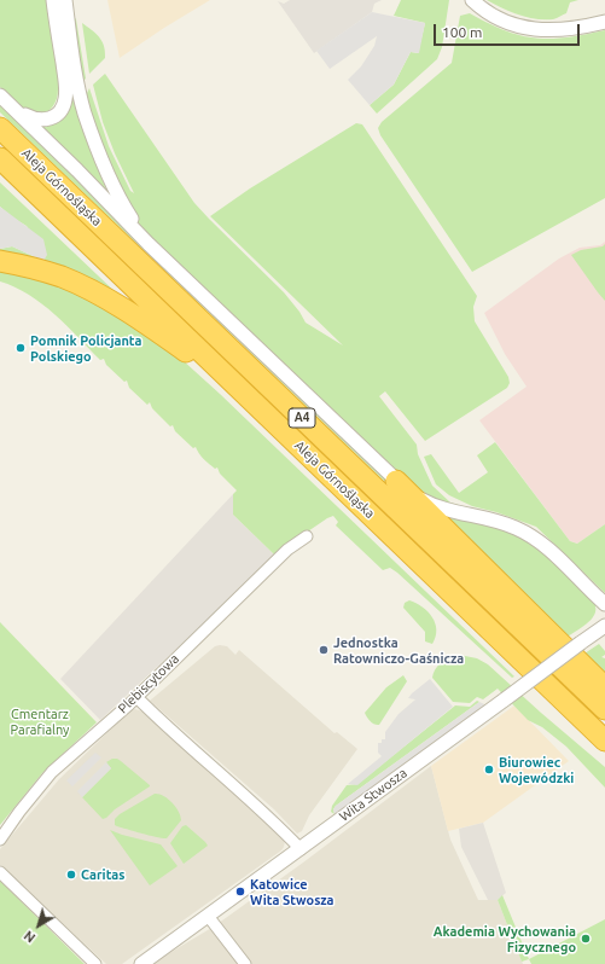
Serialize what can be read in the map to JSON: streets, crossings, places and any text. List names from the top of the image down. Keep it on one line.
{"streets":{"highway":["Aleja Górnośląska","A4"],"street":["Plebiscytowa","Wita Stwosza"]},"parks":["Cmentarz Parafialny"],"places":["Pomnik Policjanta Polskiego","Jednostka Ratowniczo-Gaśnicza","Biurowiec Wojewódzki","Caritas","Katowice Wita Stwosza","Akademia Wychowania Fizycznego"],"scale_bar":"100 m","north":"bottom left"}
